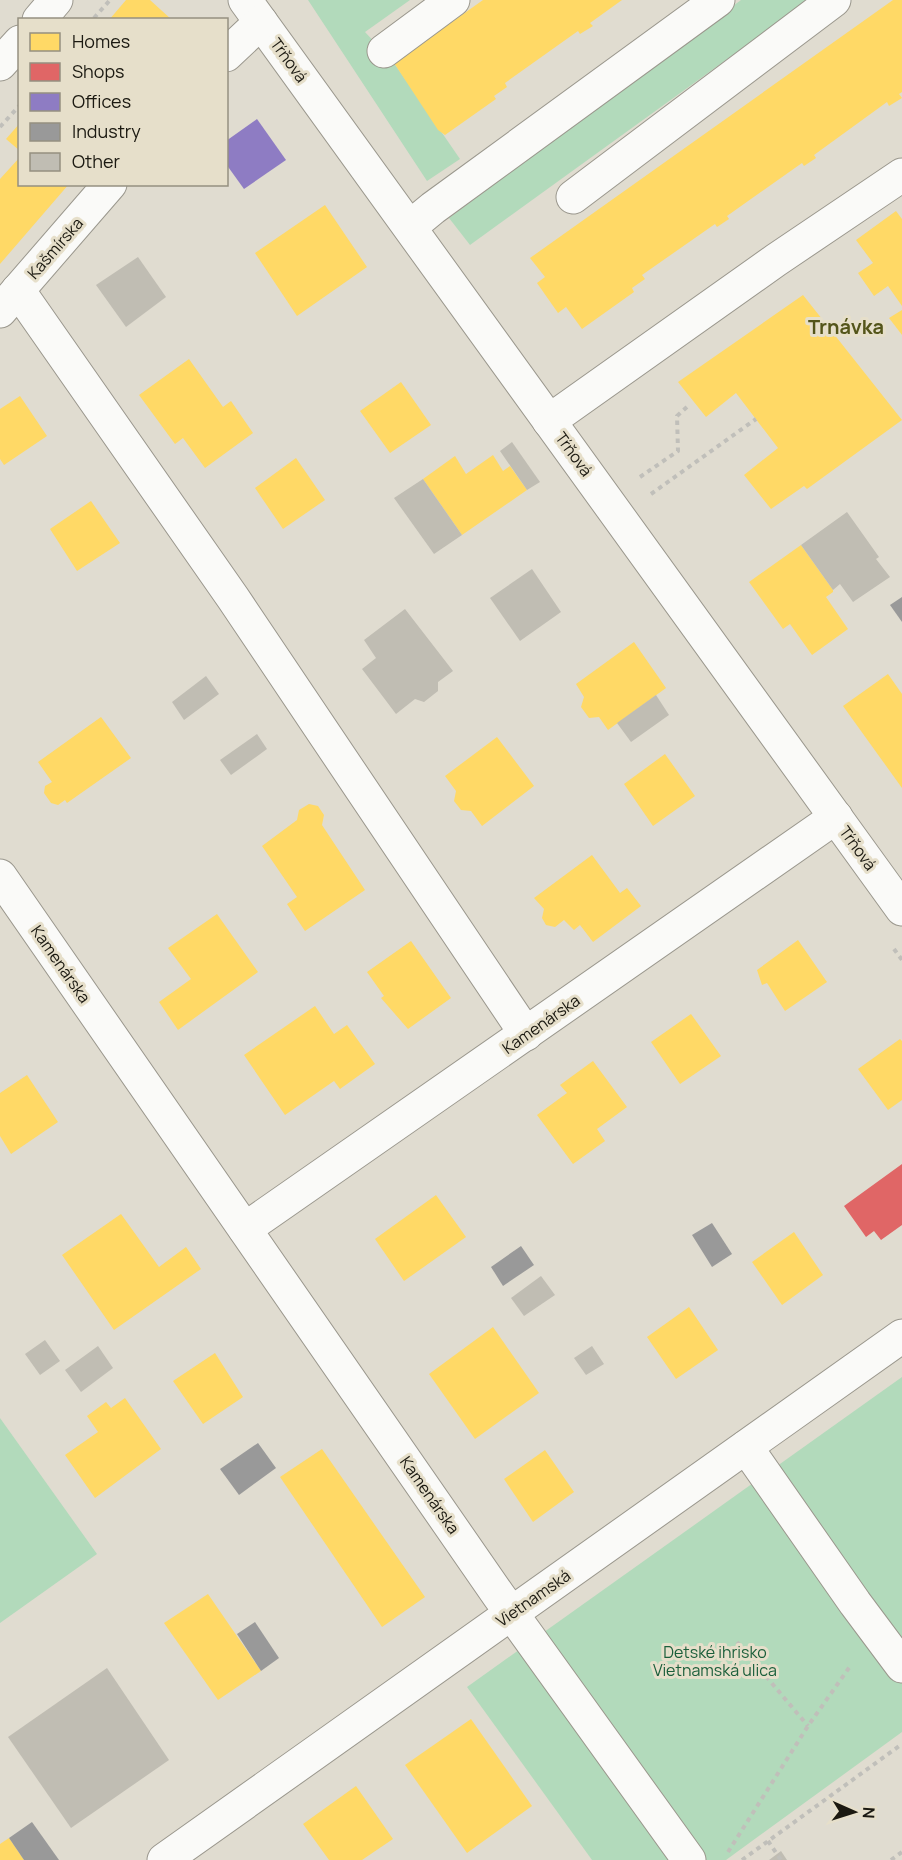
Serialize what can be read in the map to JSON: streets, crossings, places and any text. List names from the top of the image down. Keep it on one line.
{"streets":{"street":["Tŕňová","Kašmírska","Kamenárska","Vietnamská"]},"crossings":[["Tŕňová","Kamenárska"],["Kamenárska","Vietnamská"]],"districts":["Trnávka"],"parks":["Detské ihrisko Vietnamská ulica"],"legend":["Homes","Shops","Offices","Industry","Other"],"north":"right"}
